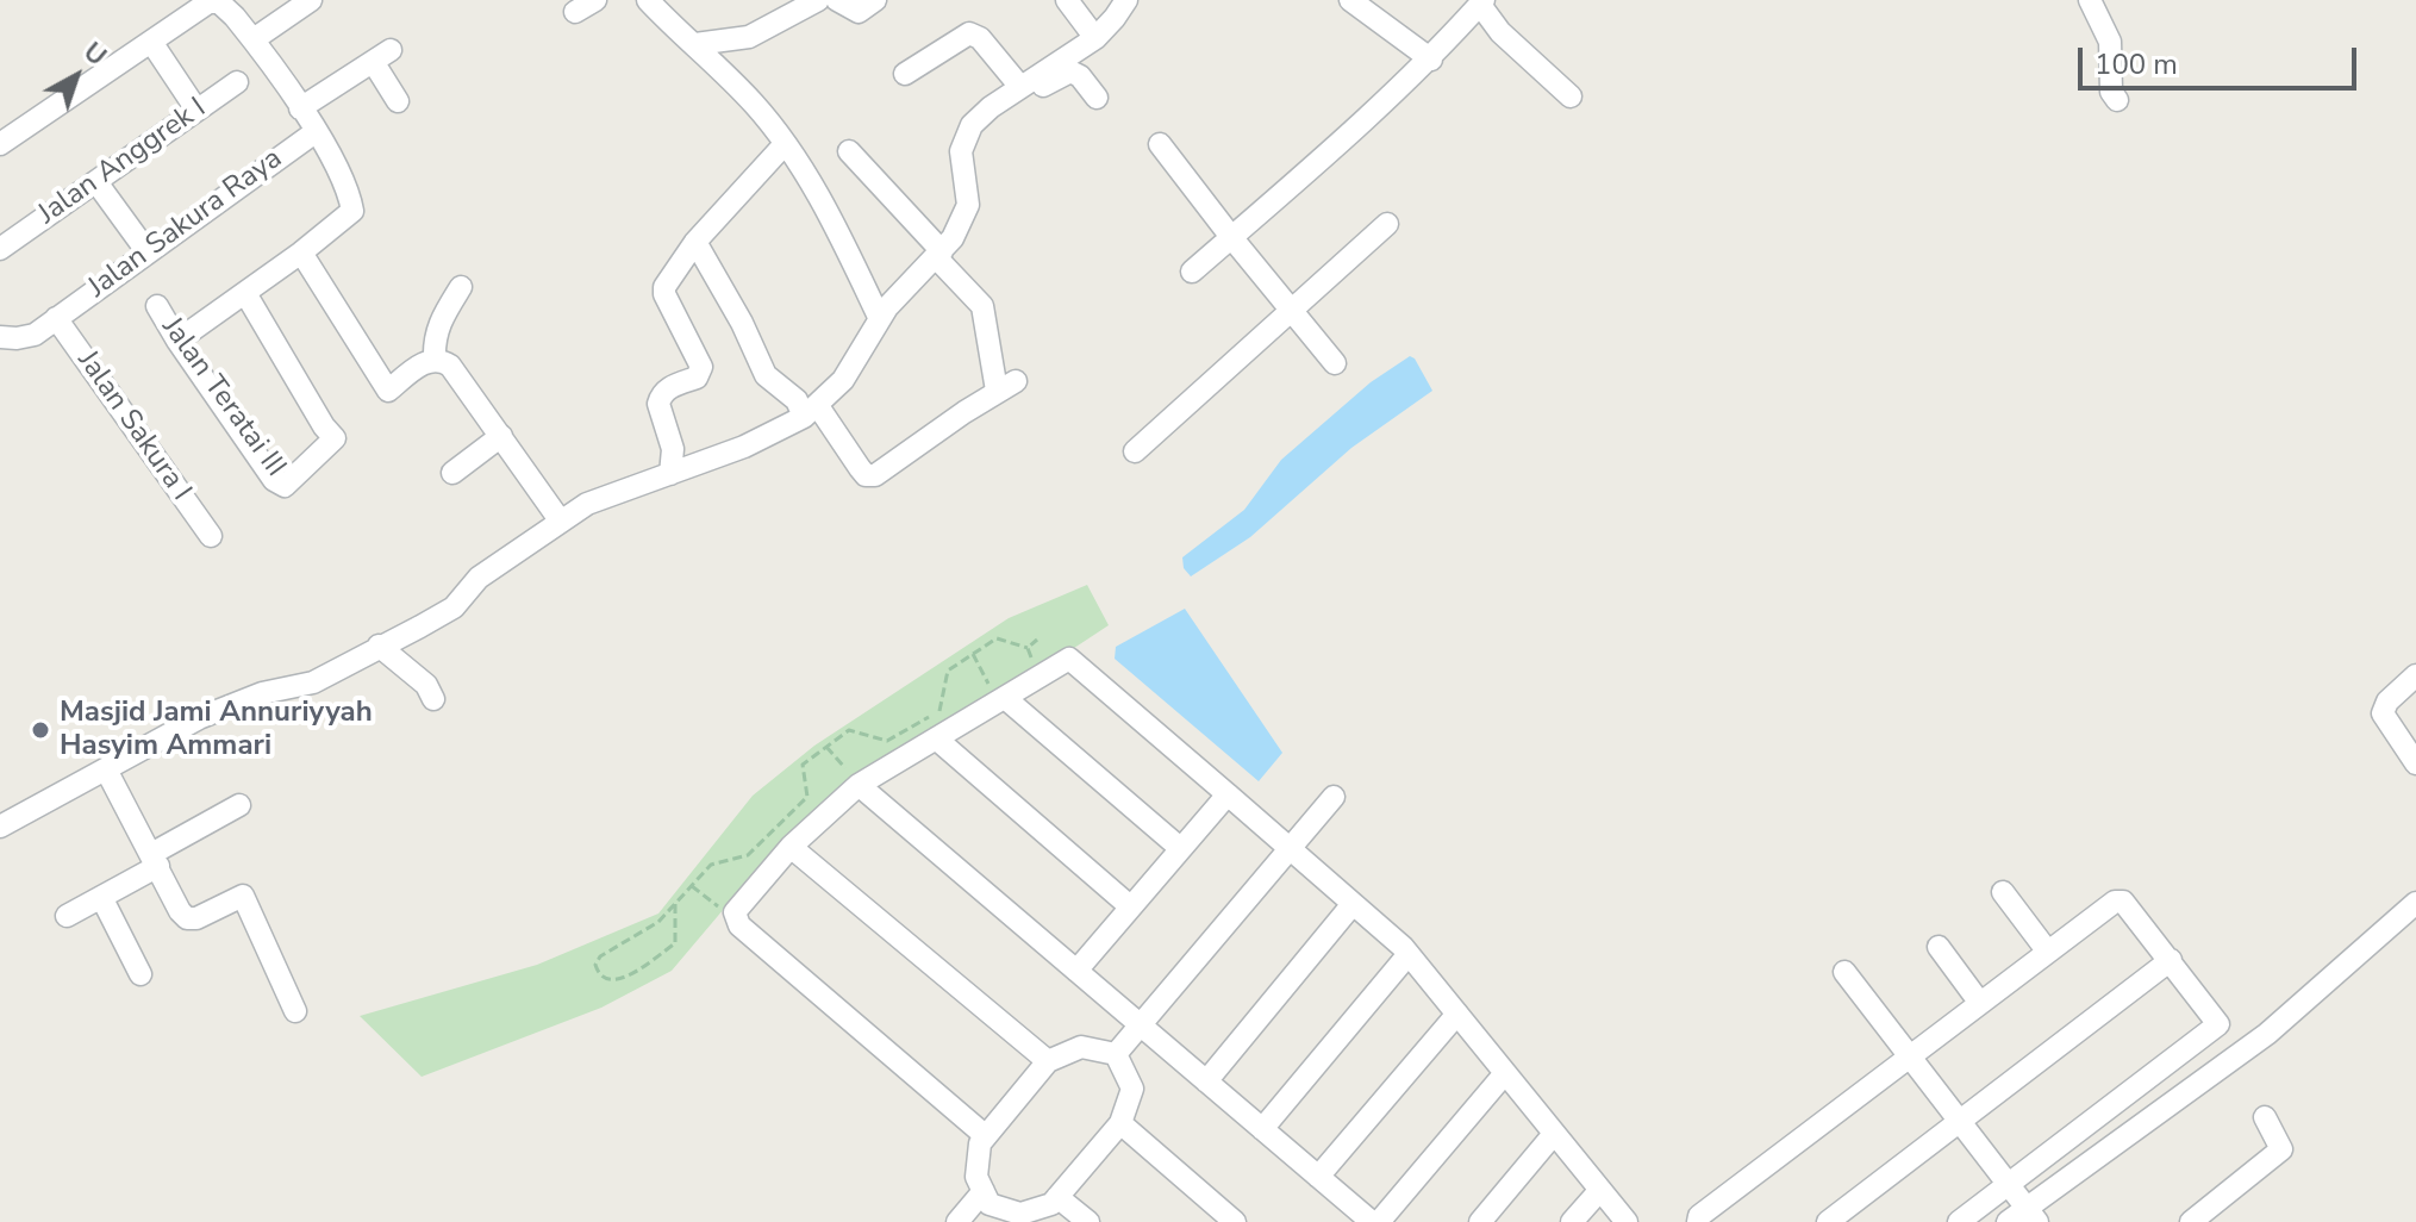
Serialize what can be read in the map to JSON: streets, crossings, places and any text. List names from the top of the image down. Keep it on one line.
{"streets":{"street":["Jalan Anggrek I","Jalan Sakura Raya","Jalan Teratai III","Jalan Sakura I"]},"crossings":[["Jalan Sakura Raya","Jalan Sakura I"]],"places":["Masjid Jami Annuriyyah Hasyim Ammari"],"scale_bar":"100 m","north":"top right"}
